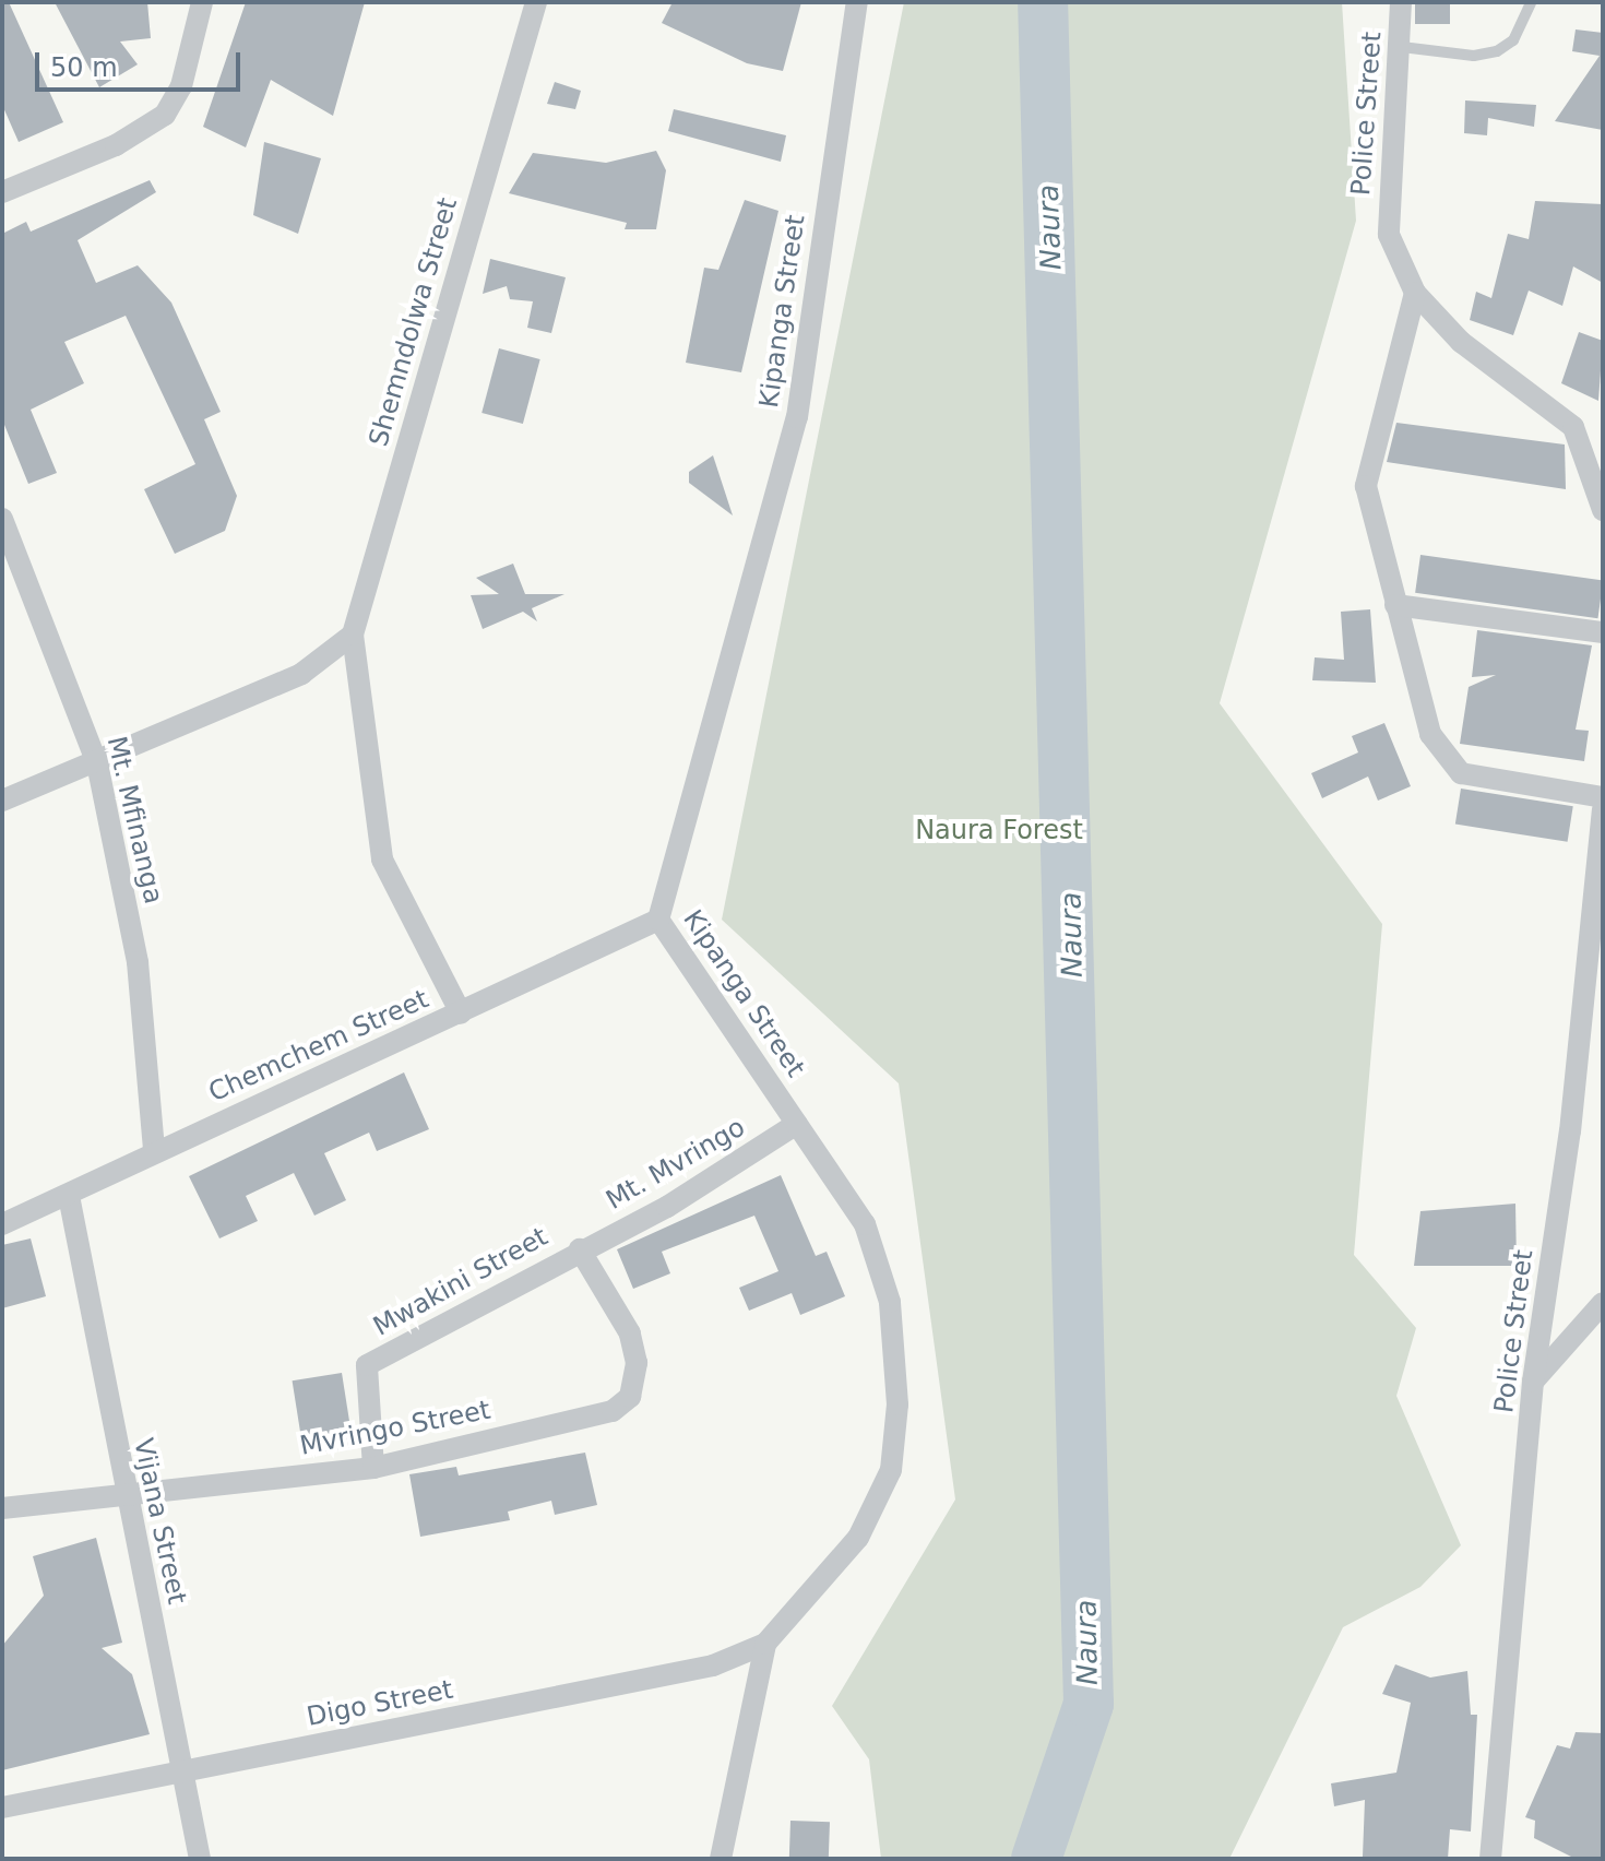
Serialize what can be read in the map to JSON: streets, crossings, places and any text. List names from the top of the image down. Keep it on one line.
{"streets":{"street":["Police Street","Kipanga Street","Shemndolwa Street","Mt. Mfinanga","Chemchem Street","Mt. Mvringo","Mwakini Street","Mvringo Street","Vijana Street","Digo Street"]},"crossings":[["Kipanga Street","Chemchem Street"],["Kipanga Street","Mt. Mvringo"],["Kipanga Street","Digo Street"],["Shemndolwa Street","Mt. Mfinanga"],["Mt. Mfinanga","Chemchem Street"],["Chemchem Street","Vijana Street"],["Mt. Mvringo","Mwakini Street"],["Mt. Mvringo","Mvringo Street"],["Mwakini Street","Mvringo Street"],["Mvringo Street","Vijana Street"],["Vijana Street","Digo Street"]],"water":["Naura"],"parks":["Naura Forest"],"scale_bar":"50 m"}
